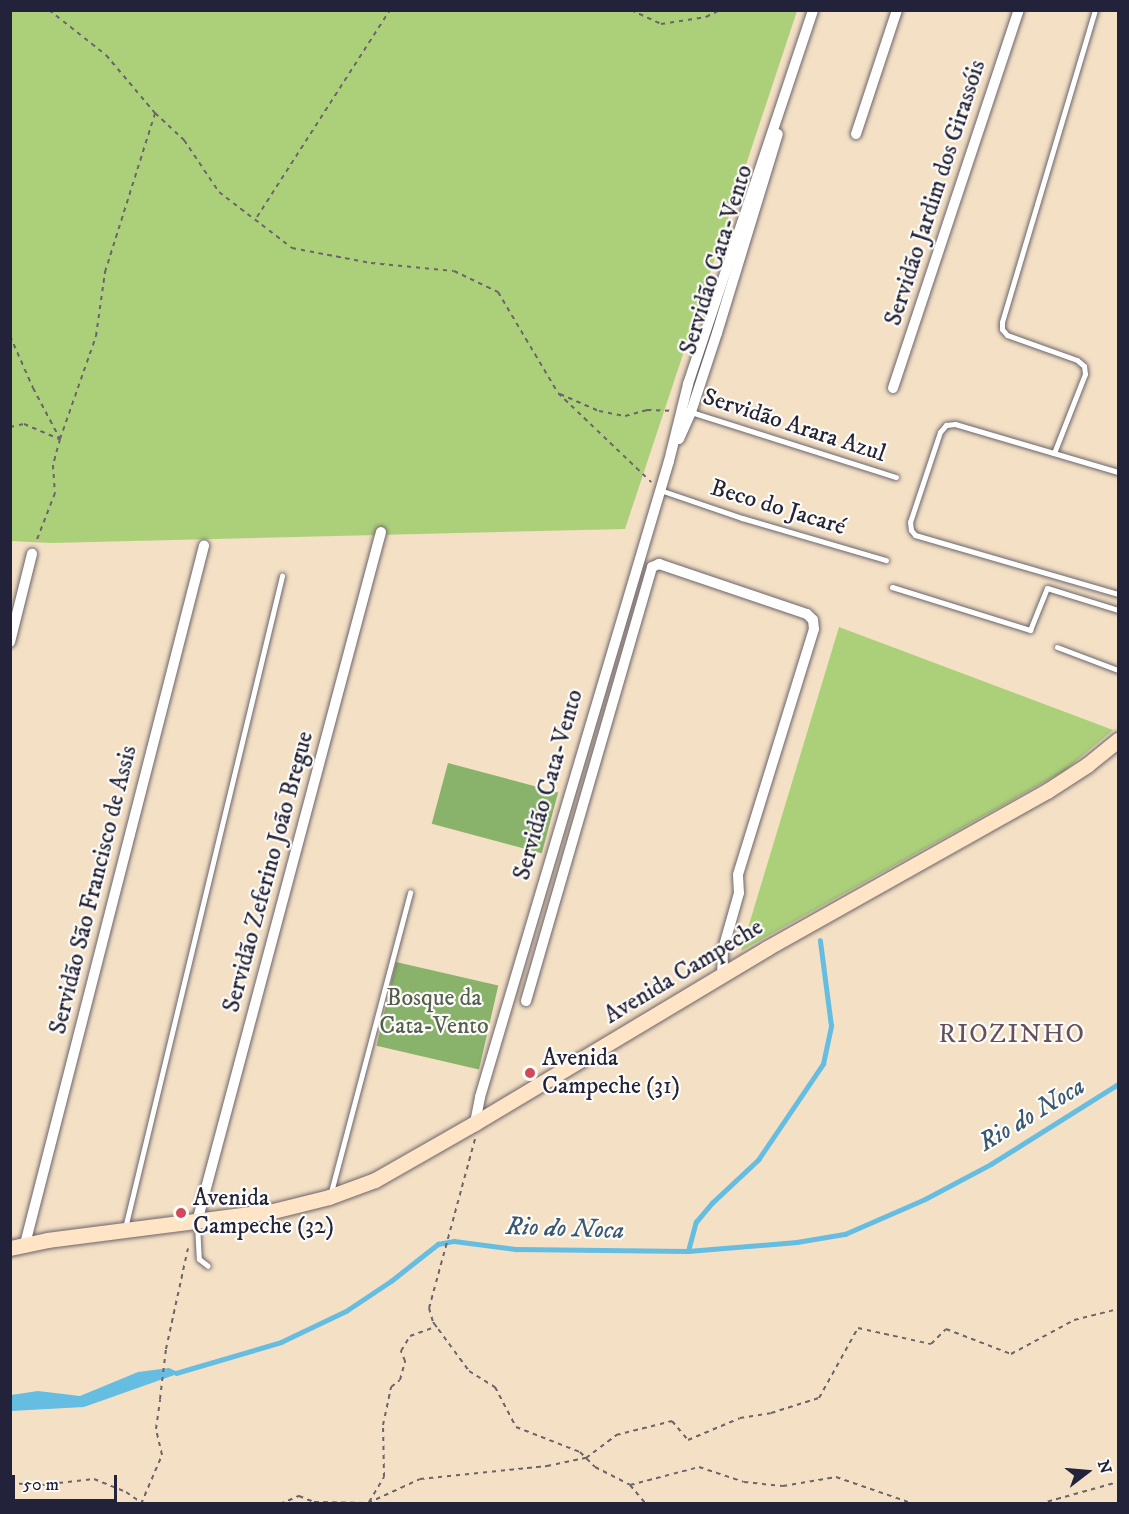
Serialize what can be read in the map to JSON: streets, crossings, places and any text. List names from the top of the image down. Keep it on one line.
{"streets":{"main road":["Avenida Campeche"],"street":["Servidão Jardim dos Girassóis","Servidão Cata-Vento","Servidão Zeferino João Bregue","Servidão São Francisco de Assis"],"lane":["Servidão Arara Azul","Beco do Jacaré"]},"crossings":[["Servidão Cata-Vento","Servidão Arara Azul"],["Servidão Cata-Vento","Beco do Jacaré"],["Servidão Cata-Vento","Avenida Campeche"],["Servidão Zeferino João Bregue","Avenida Campeche"],["Servidão São Francisco de Assis","Avenida Campeche"]],"districts":["RIOZINHO"],"water":["Rio do Noca"],"parks":["Bosque da Cata-Vento"],"places":["Avenida Campeche (31)","Avenida Campeche (32)"],"scale_bar":"50 m","north":"right"}
